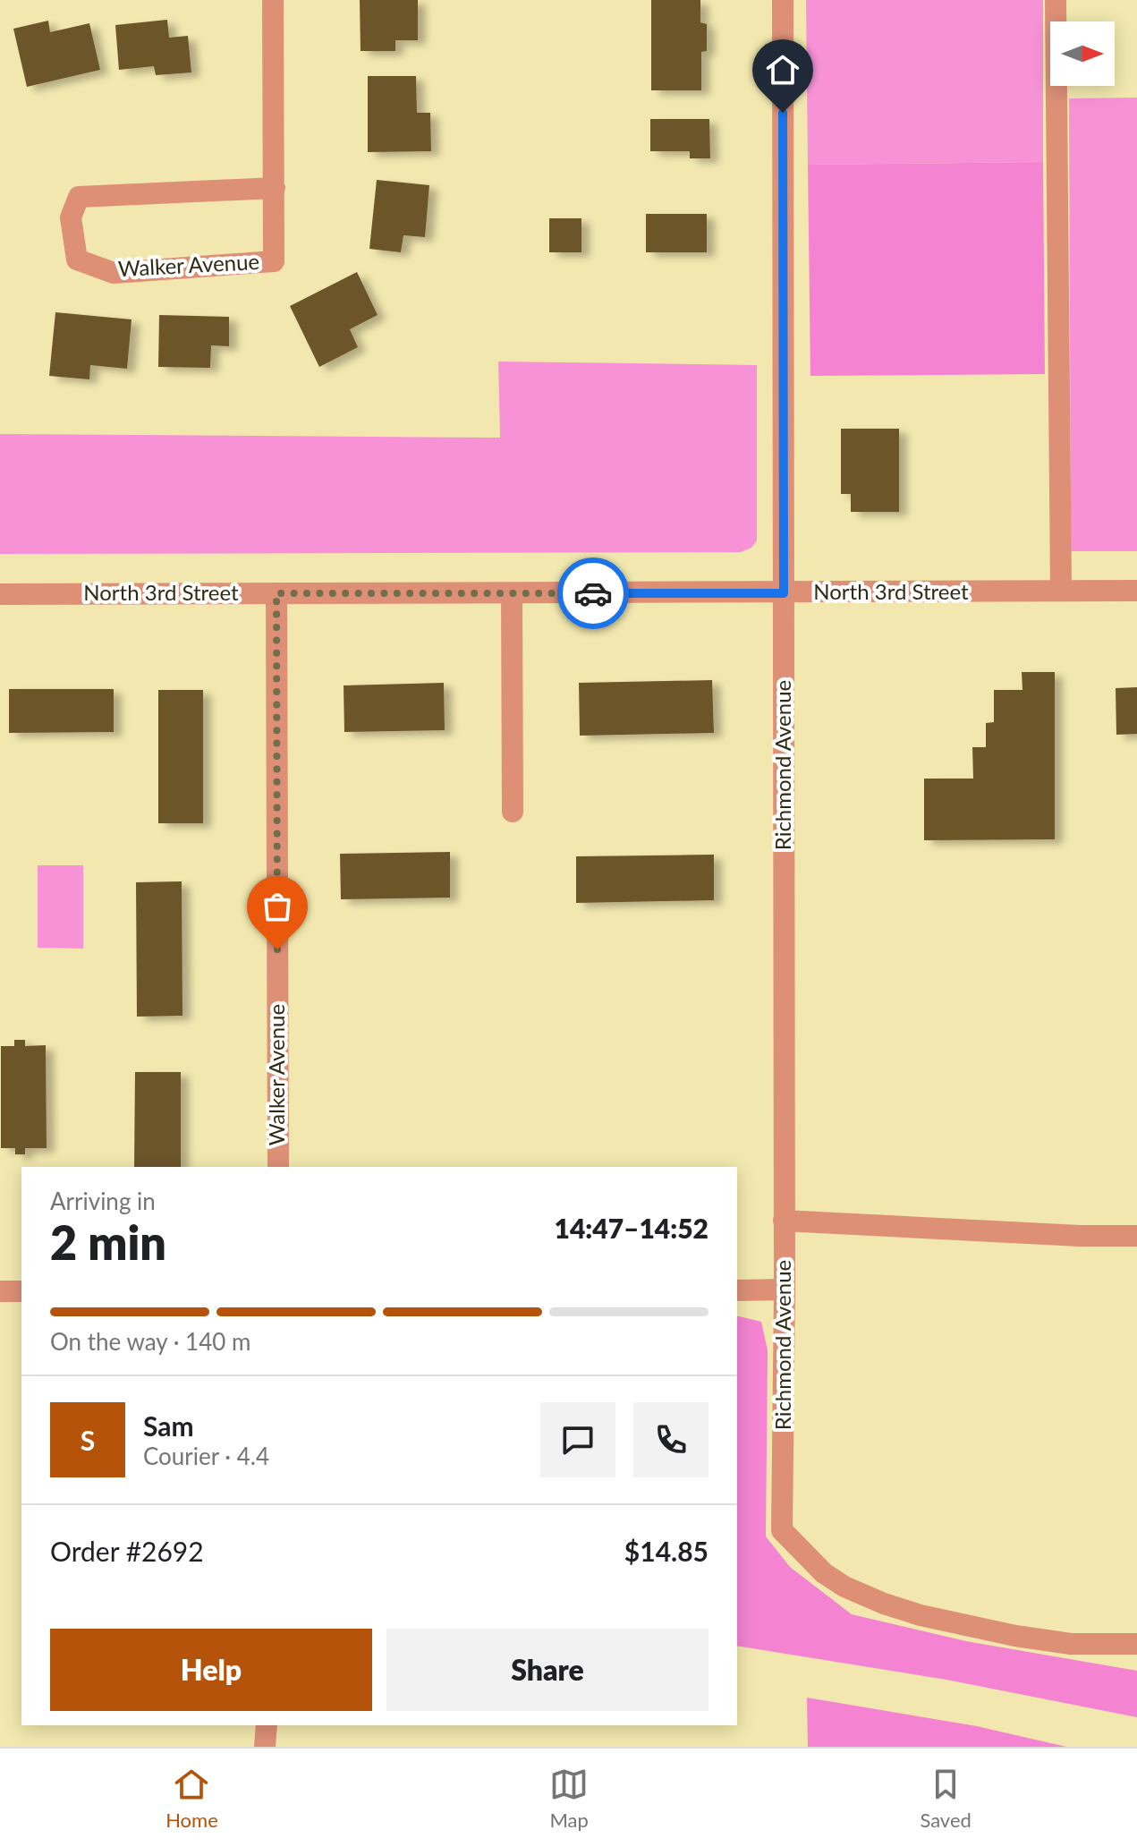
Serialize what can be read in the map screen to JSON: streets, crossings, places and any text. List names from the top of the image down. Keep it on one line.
{"streets":{"street":["Walker Avenue","North 3rd Street","Richmond Avenue"]},"crossings":[["Walker Avenue","North 3rd Street"],["North 3rd Street","Richmond Avenue"]],"north":"right","page":{"heading":["2 min","Arriving in","14:47–14:52"],"panel":["Sam","Courier · 4.4","Order #2692","$14.85"],"bar":"On the way · 140 m","round":"S","buttons":["Help","Share"],"tabs":["Home","Map","Saved"]}}
